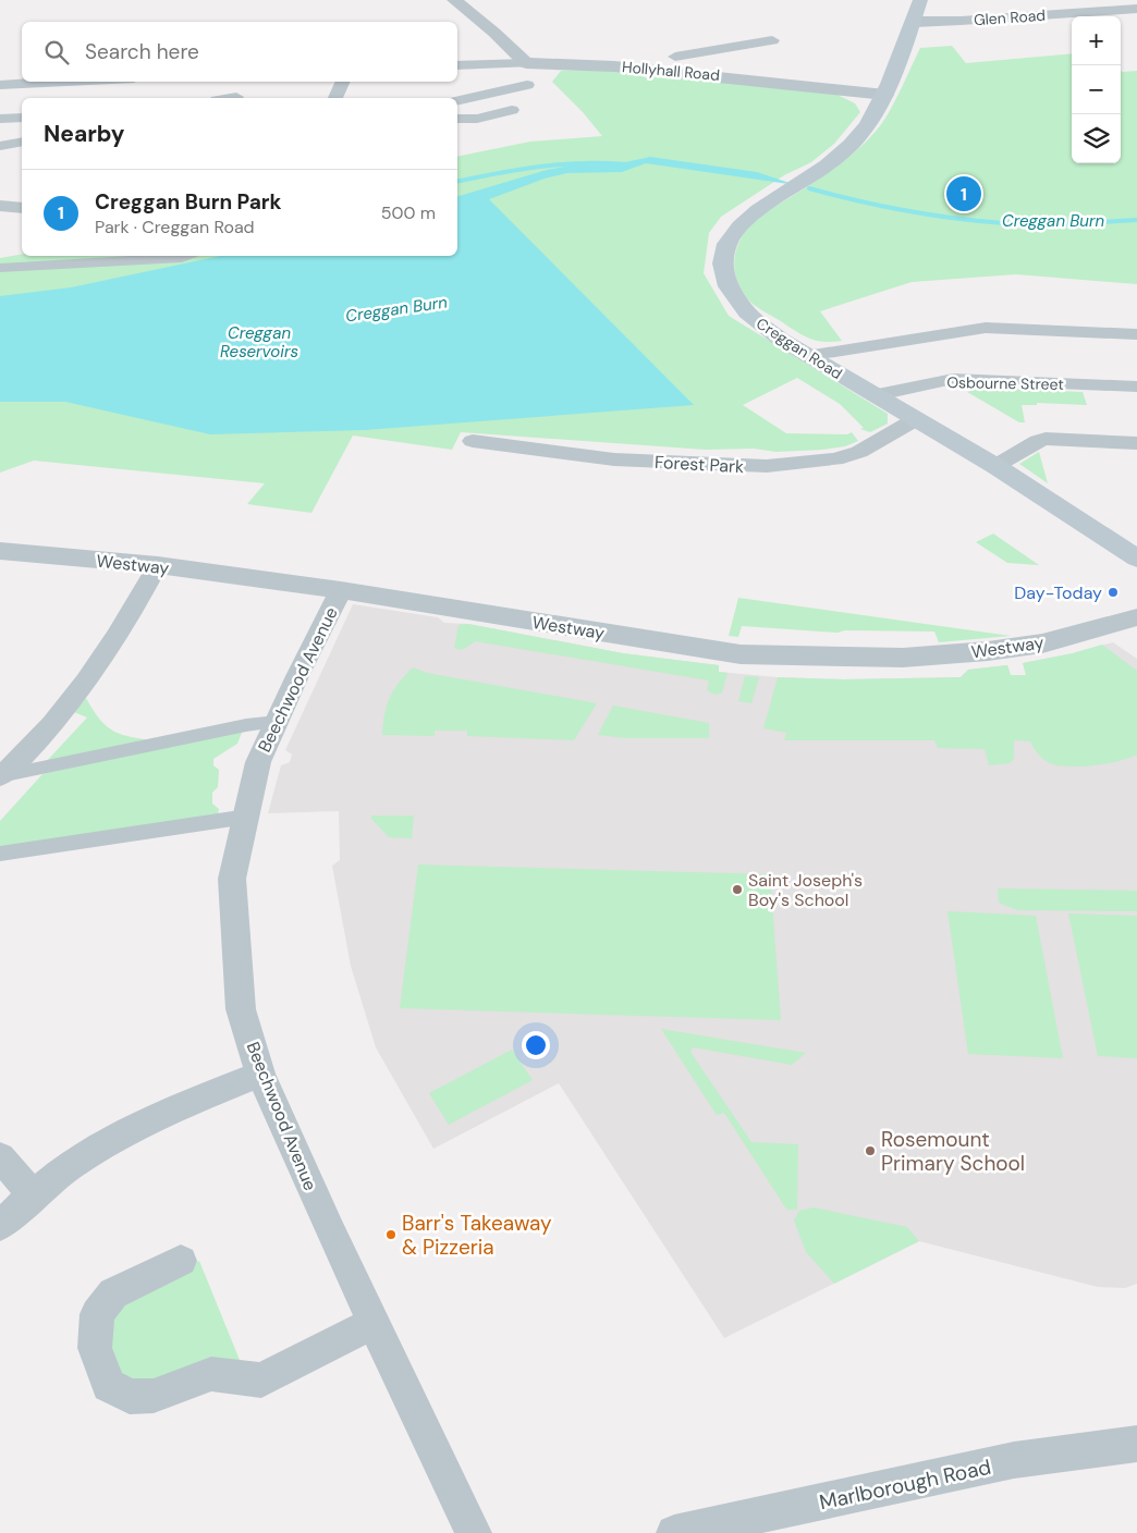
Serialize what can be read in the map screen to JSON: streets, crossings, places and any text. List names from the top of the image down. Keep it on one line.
{"streets":{"main road":["Creggan Road"],"street":["Glen Road","Hollyhall Road","Osbourne Street","Forest Park","Westway","Beechwood Avenue","Marlborough Road"]},"crossings":[["Glen Road","Creggan Road"],["Hollyhall Road","Creggan Road"],["Creggan Road","Osbourne Street"],["Creggan Road","Forest Park"],["Westway","Beechwood Avenue"]],"water":["Creggan Burn","Creggan Reservoirs"],"places":["Day-Today","Saint Joseph's Boy's School","Rosemount Primary School","Barr's Takeaway & Pizzeria"],"page":{"map_buttons":["+","−"],"search":"Search here","heading":"Nearby","list":[{"mark":"1","name":"Creggan Burn Park","note":"Park · Creggan Road","value":"500 m"}],"pins":"1"}}
